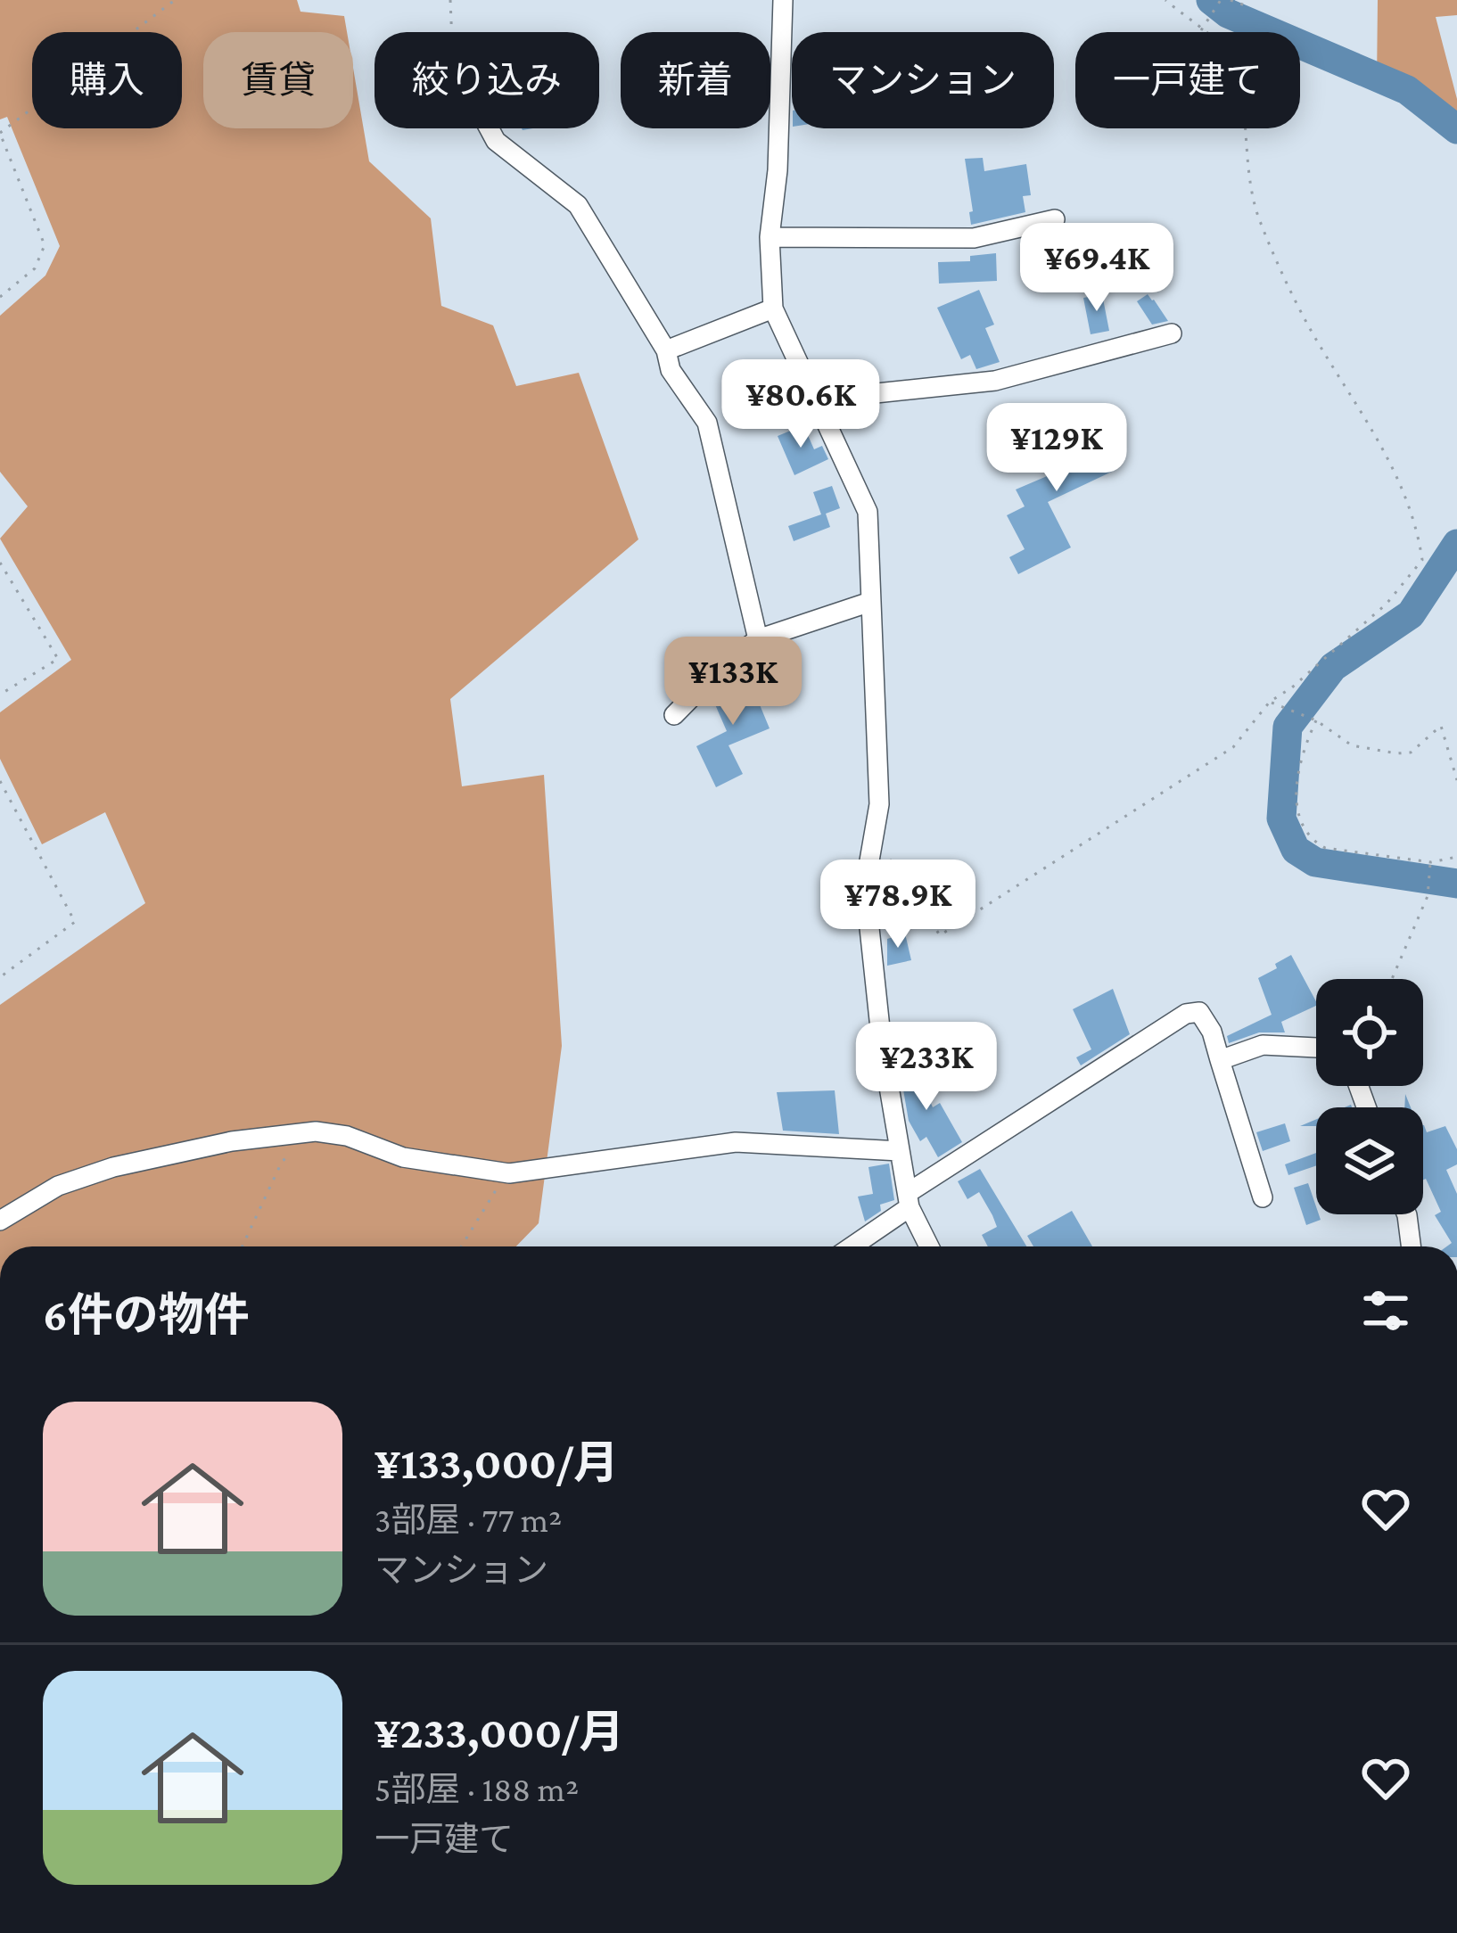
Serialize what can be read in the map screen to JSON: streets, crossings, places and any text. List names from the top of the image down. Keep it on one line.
{"page":{"chip":["購入","賃貸","絞り込み","新着","マンション","一戸建て"],"price":["¥69.4K","¥80.6K","¥129K","¥133K","¥78.9K","¥233K"],"heading":"6件の物件","list":[{"name":"¥133,000/月","note":"3部屋 · 77 m² · マンション"},{"name":"¥233,000/月","note":"5部屋 · 188 m² · 一戸建て"}]}}
